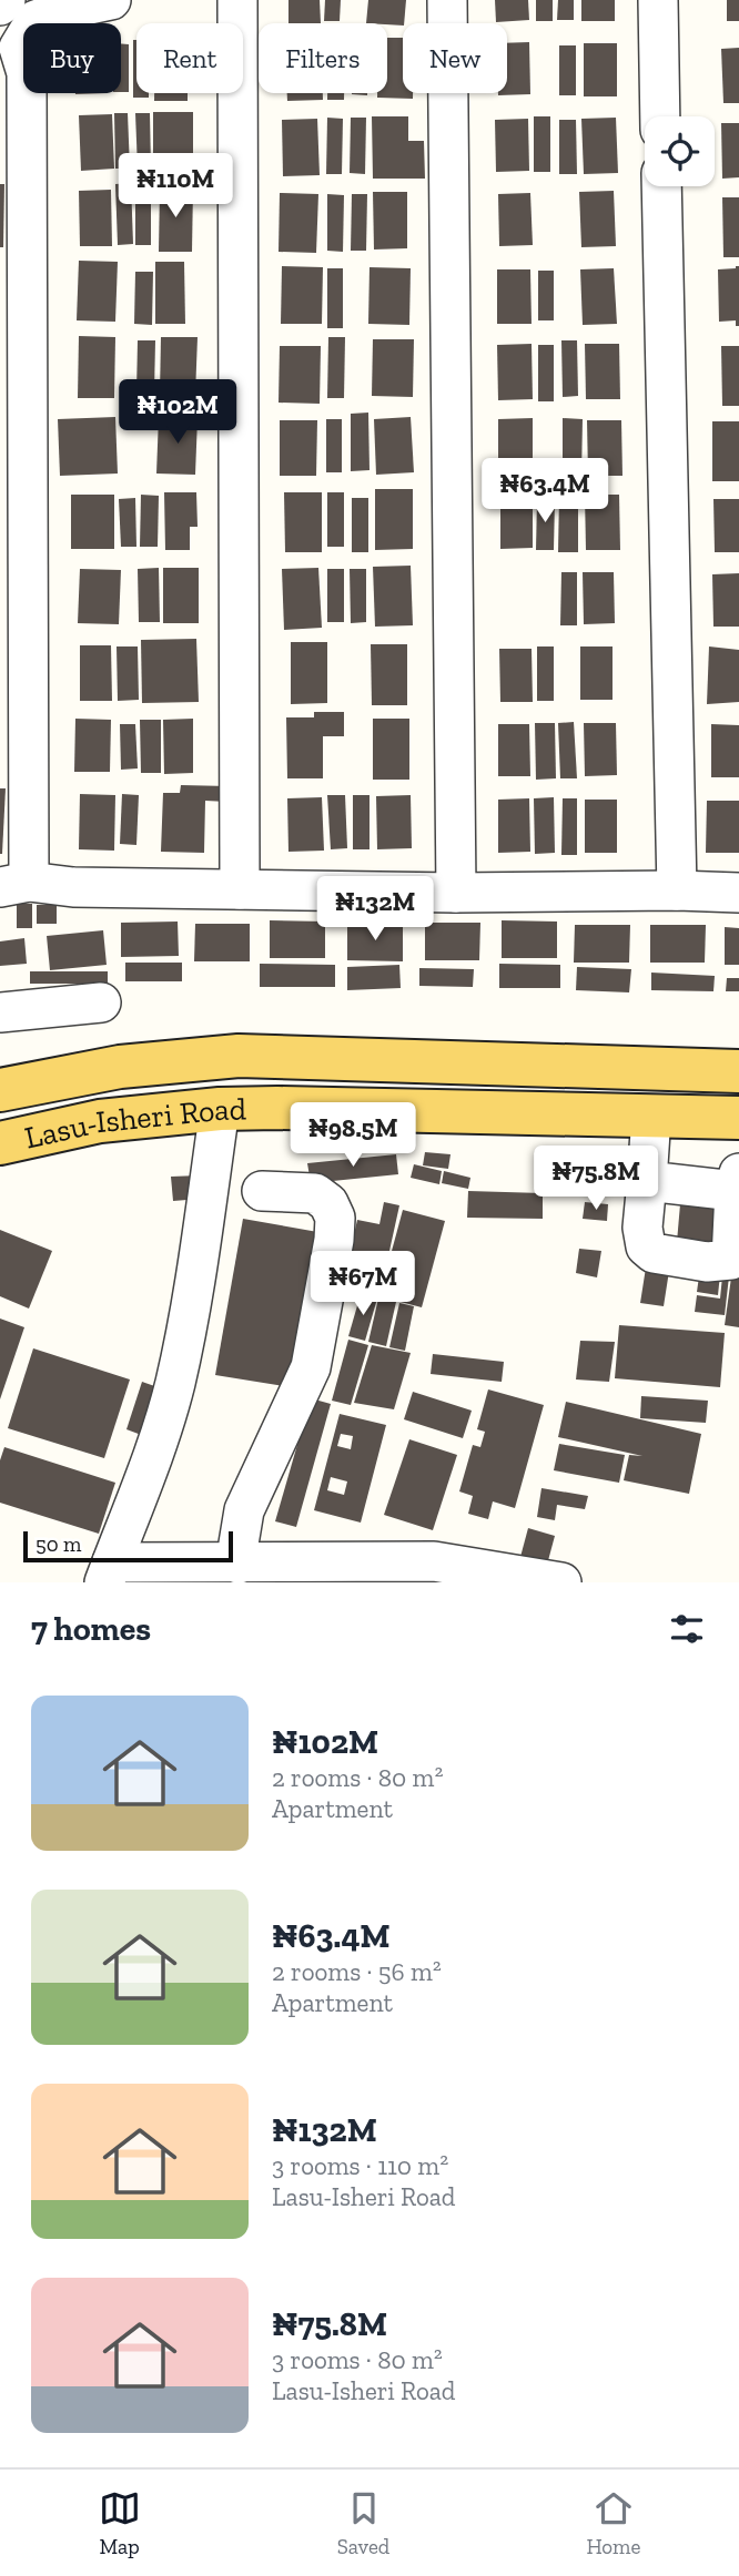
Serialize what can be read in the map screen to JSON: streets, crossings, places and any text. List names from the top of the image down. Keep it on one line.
{"streets":{"main road":["Lasu-Isheri Road"]},"scale_bar":"50 m","page":{"chip":["Buy","Rent","Filters","New"],"price":["₦110M","₦102M","₦63.4M","₦132M","₦98.5M","₦75.8M","₦67M"],"scale":"50 m","heading":"7 homes","list":[{"name":"₦102M","note":"2 rooms · 80 m² · Apartment"},{"name":"₦63.4M","note":"2 rooms · 56 m² · Apartment"},{"name":"₦132M","note":"3 rooms · 110 m² · Lasu-Isheri Road"},{"name":"₦75.8M","note":"3 rooms · 80 m² · Lasu-Isheri Road"}],"tabs":["Map","Saved","Home"]}}
